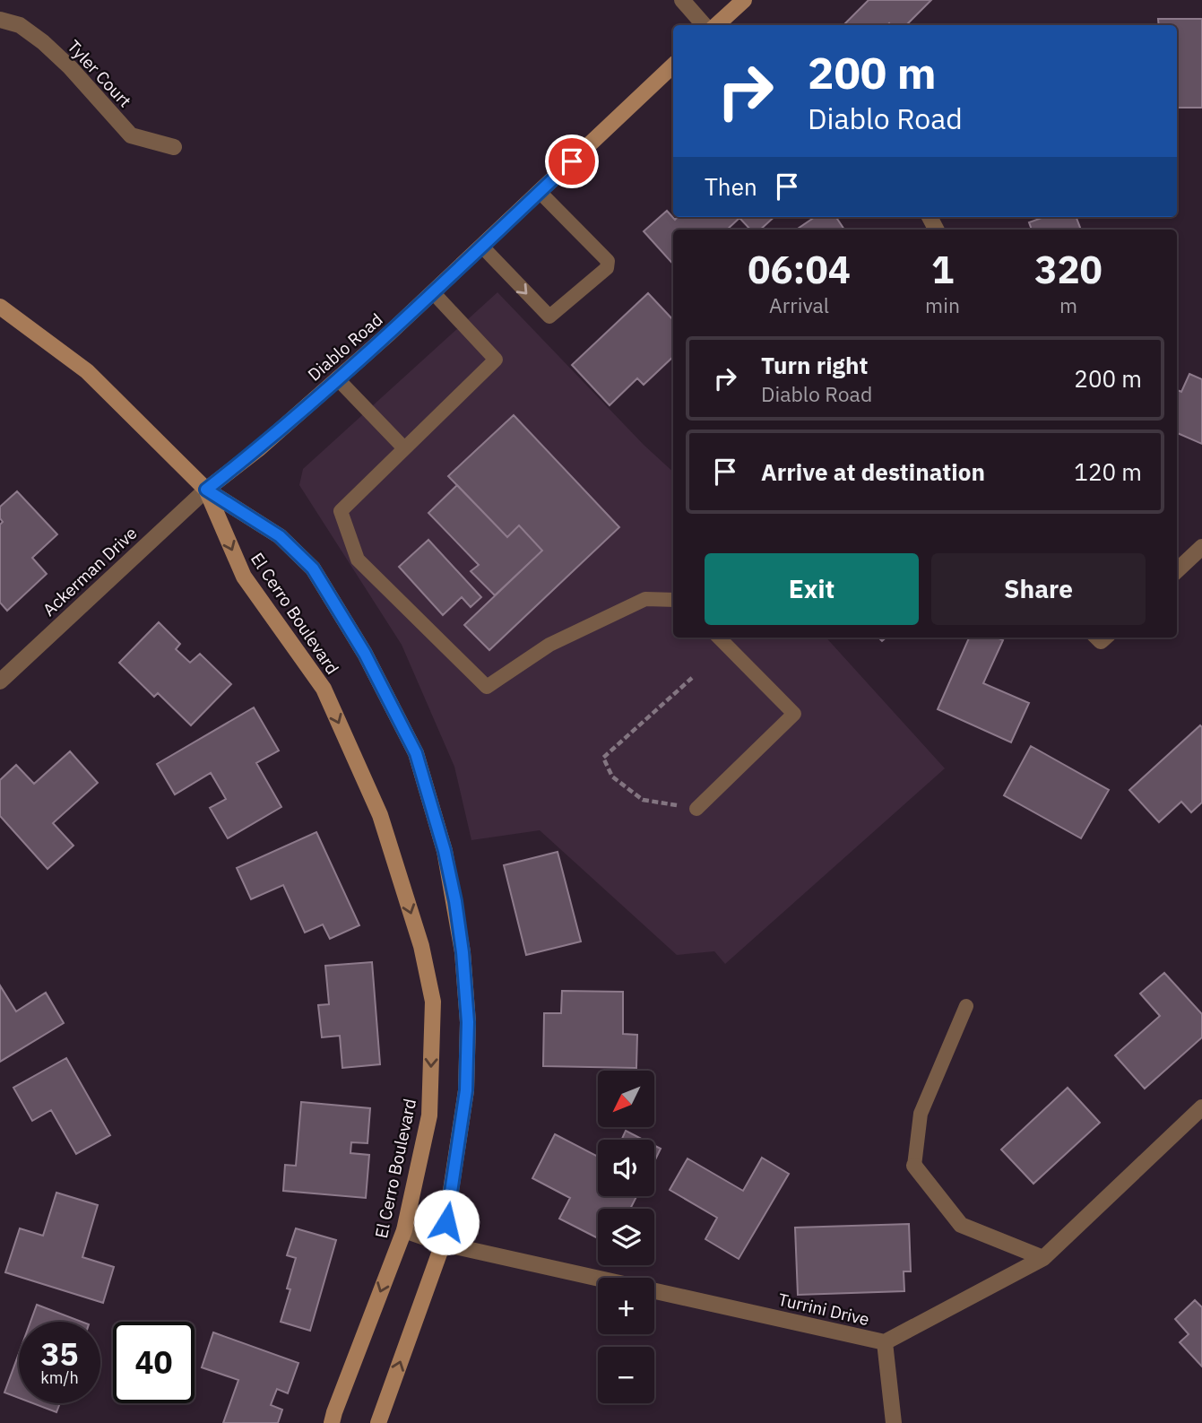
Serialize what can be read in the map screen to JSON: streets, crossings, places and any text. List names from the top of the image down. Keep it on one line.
{"streets":{"street":["Tyler Court","Diablo Road","Ackerman Drive","El Cerro Boulevard","Turrini Drive"]},"crossings":[["Diablo Road","Ackerman Drive"],["Diablo Road","El Cerro Boulevard"],["Ackerman Drive","El Cerro Boulevard"],["El Cerro Boulevard","Turrini Drive"]],"north":"bottom left","page":{"turn":["200 m","Diablo Road"],"then":"Then","eta":["06:04","Arrival","1","min","320","m"],"list":[{"name":"Turn right","note":"Diablo Road","value":"200 m"},{"name":"Arrive at destination","value":"120 m"}],"buttons":["Exit","Share"],"map_buttons":["+","−"],"speed":"35 km/h","limit":"40"}}
